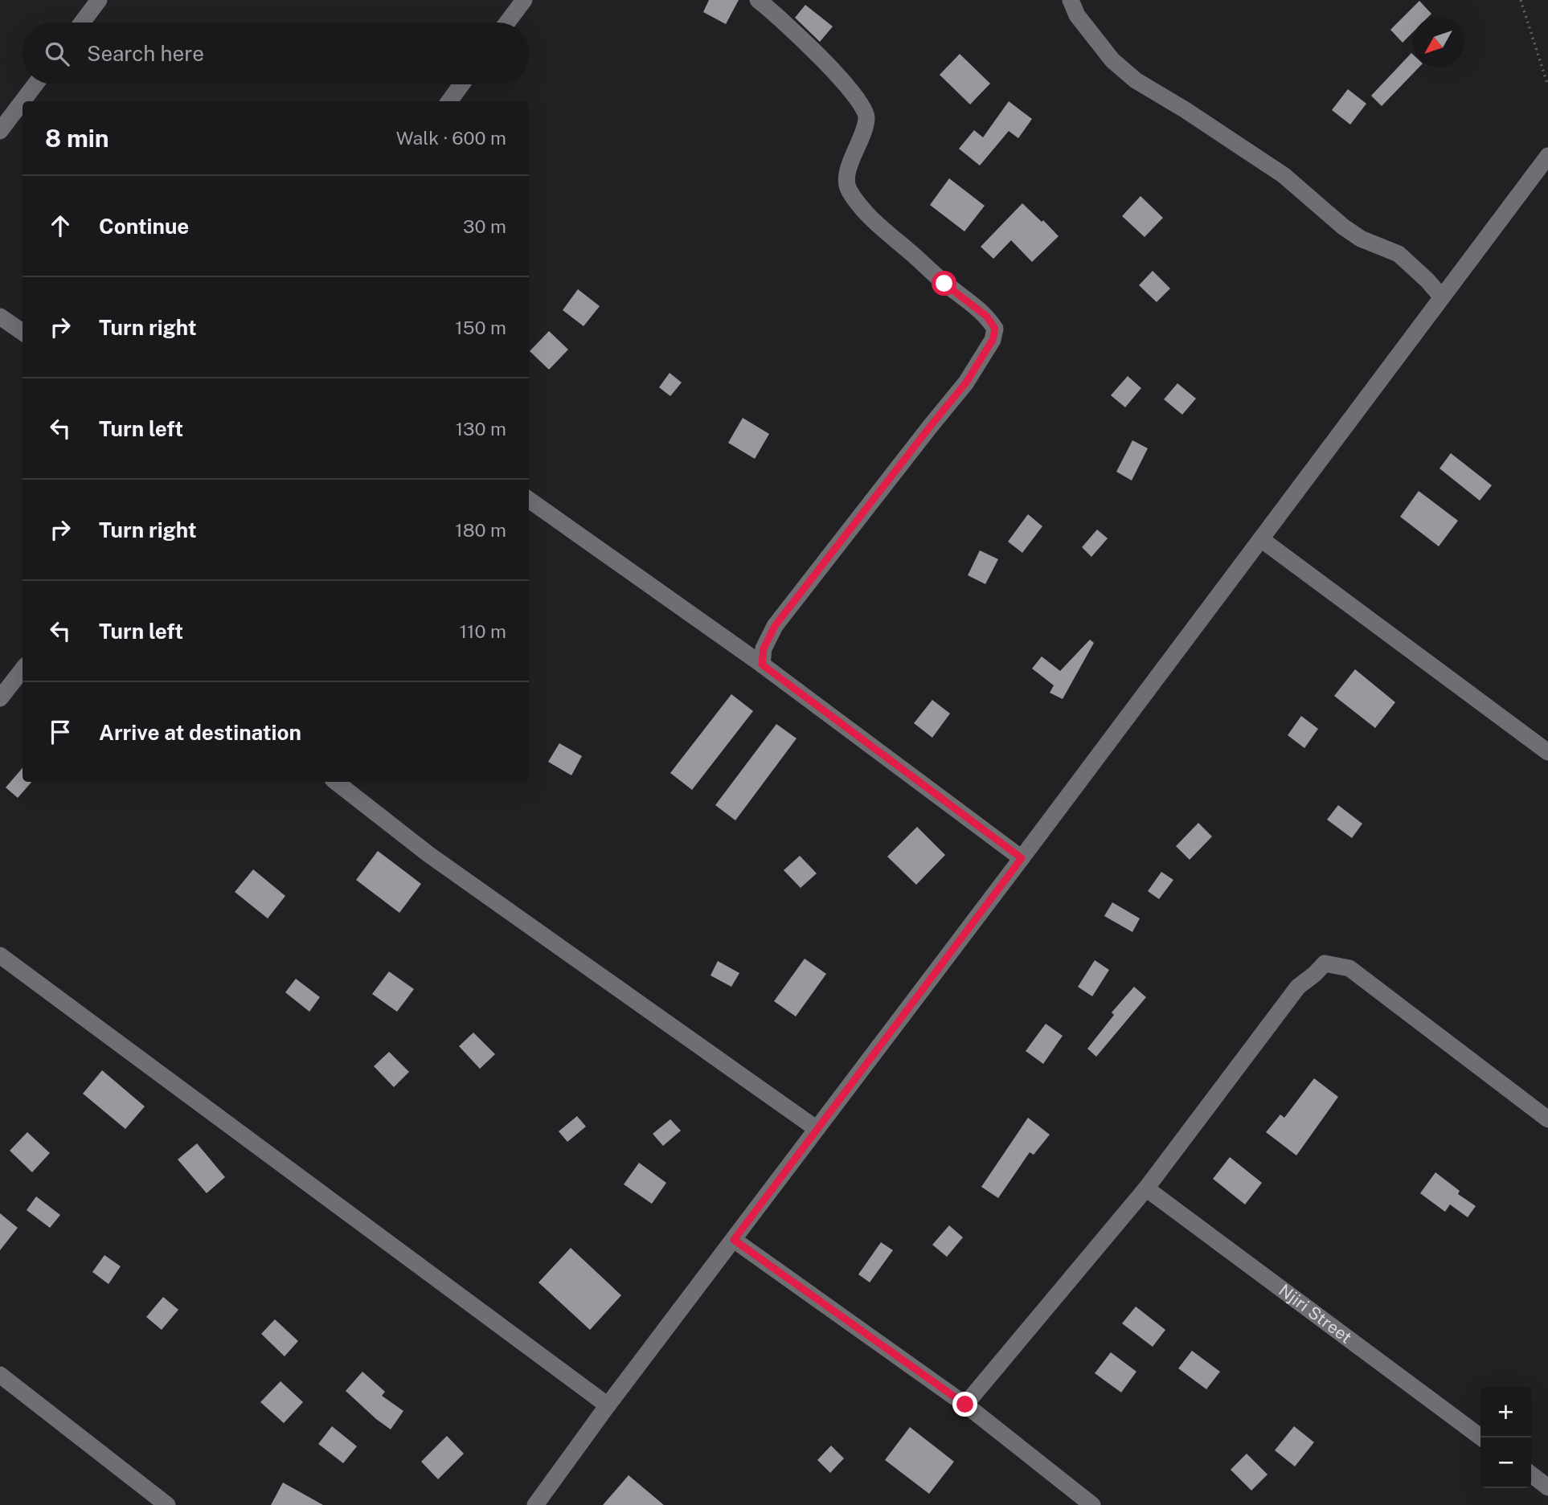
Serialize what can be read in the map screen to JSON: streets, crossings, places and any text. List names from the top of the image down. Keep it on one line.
{"streets":{"street":["Njiri Street"]},"north":"bottom left","page":{"search":"Search here","heading":["8 min","Walk · 600 m"],"list":[["Continue","30 m"],["Turn right","150 m"],["Turn left","130 m"],["Turn right","180 m"],["Turn left","110 m"],"Arrive at destination"],"map_buttons":["+","−"]}}
